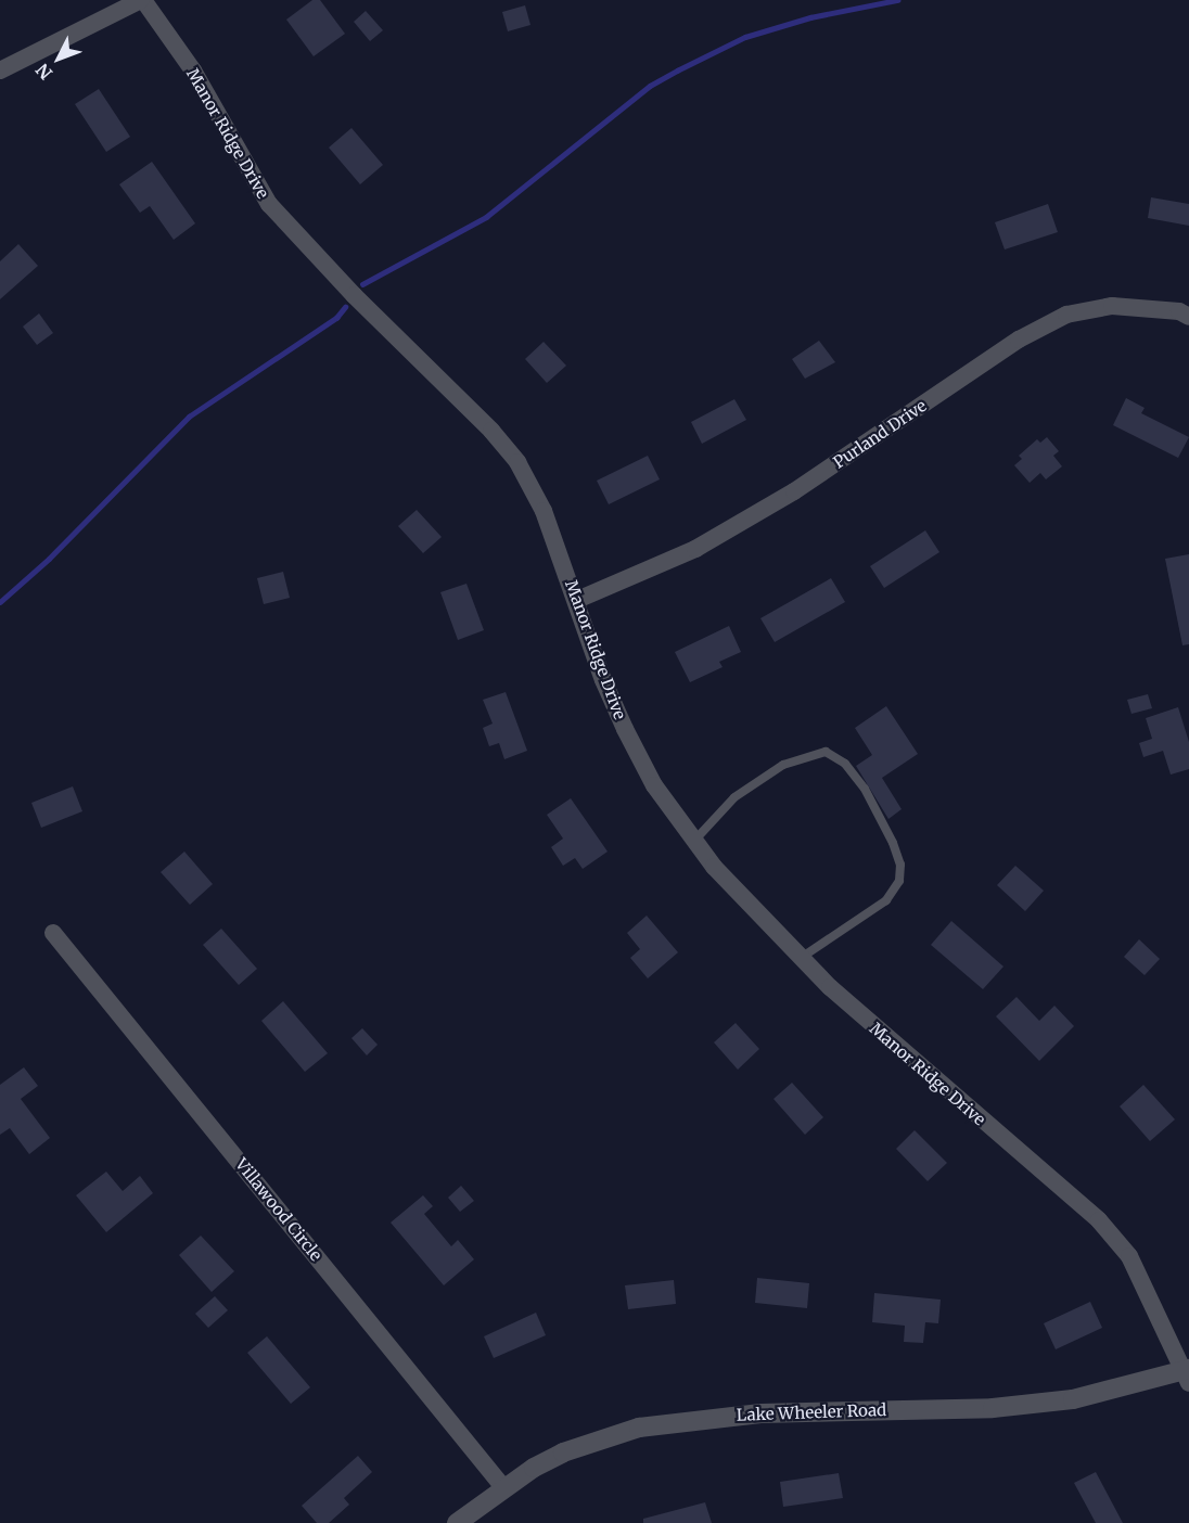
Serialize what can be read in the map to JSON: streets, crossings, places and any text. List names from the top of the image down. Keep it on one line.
{"streets":{"street":["Manor Ridge Drive","Purland Drive","Villawood Circle","Lake Wheeler Road"]},"crossings":[["Manor Ridge Drive","Purland Drive"],["Manor Ridge Drive","Lake Wheeler Road"],["Villawood Circle","Lake Wheeler Road"]],"north":"bottom left"}
